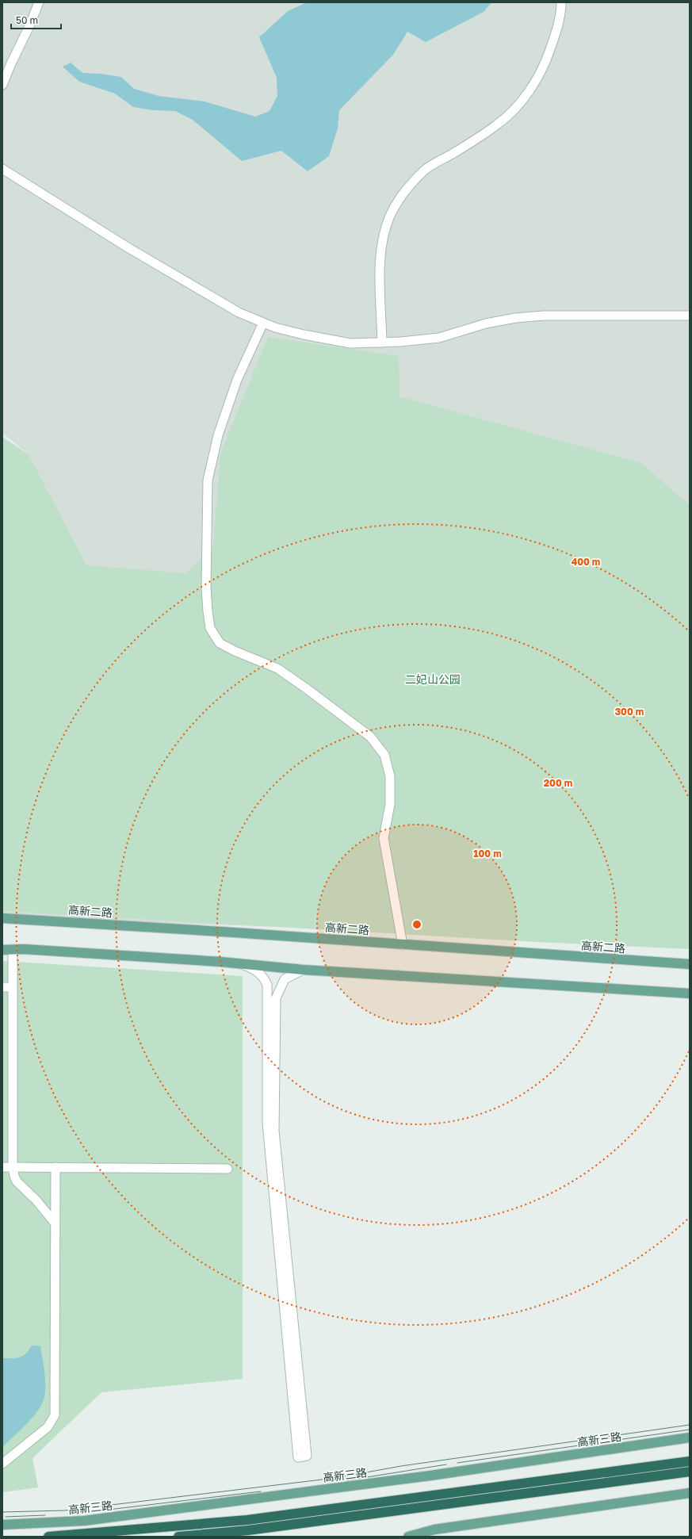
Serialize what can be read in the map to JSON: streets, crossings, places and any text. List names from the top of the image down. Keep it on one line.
{"streets":{"main road":["高新二路","高新三路"]},"parks":["二妃山公园"],"scale_bar":"50 m","rings":["400 m","300 m","200 m","100 m"]}
